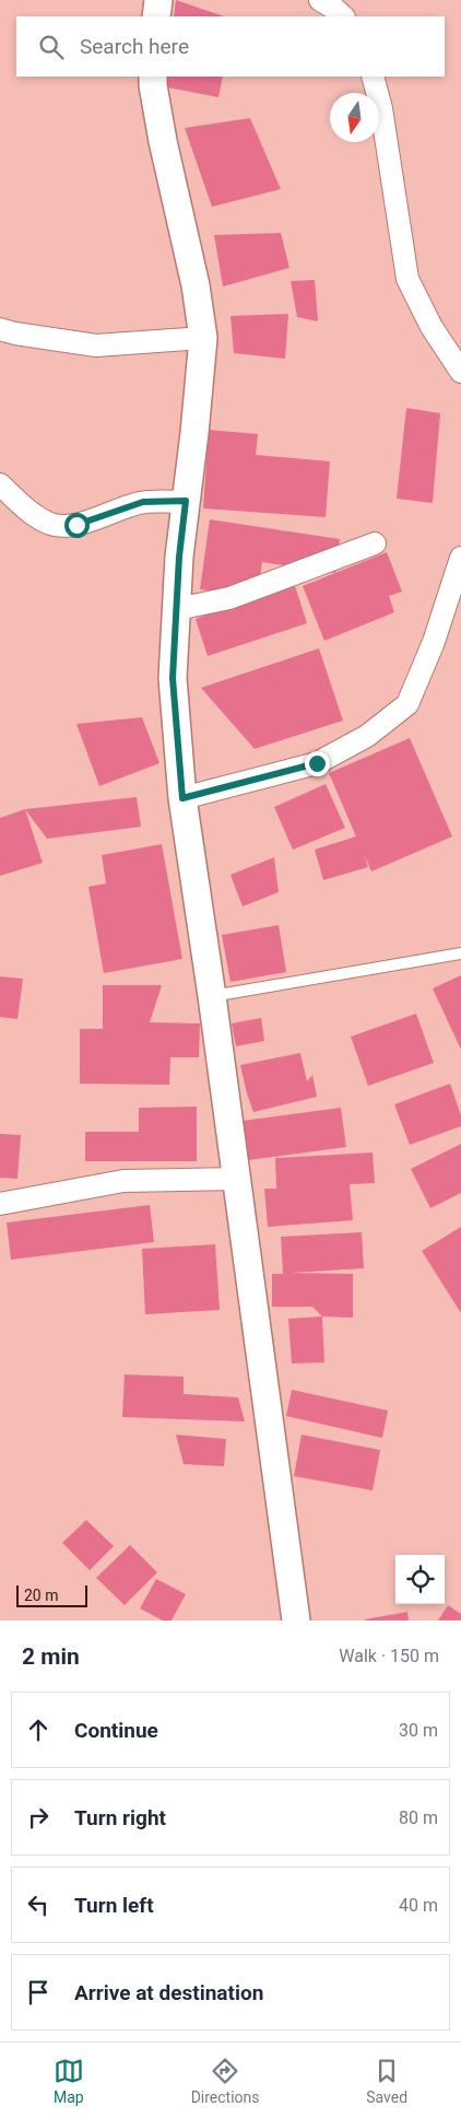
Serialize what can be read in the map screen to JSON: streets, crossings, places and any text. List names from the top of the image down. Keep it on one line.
{"scale_bar":"20 m","north":"bottom","page":{"search":"Search here","scale":"20 m","heading":["2 min","Walk · 150 m"],"list":[["Continue","30 m"],["Turn right","80 m"],["Turn left","40 m"],"Arrive at destination"],"nav":["Map","Directions","Saved"]}}
